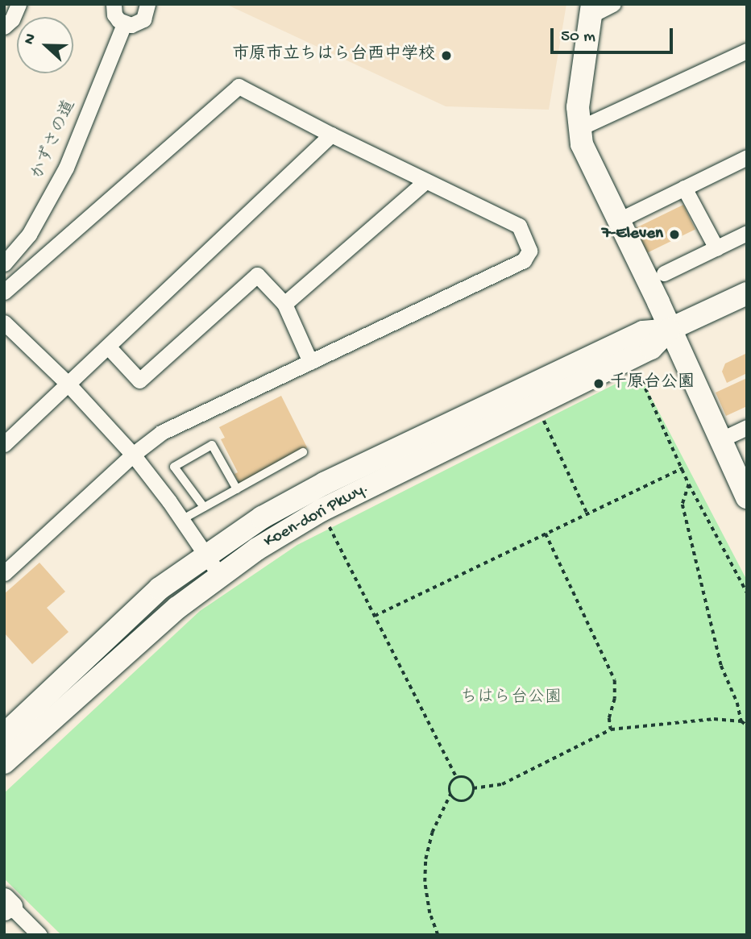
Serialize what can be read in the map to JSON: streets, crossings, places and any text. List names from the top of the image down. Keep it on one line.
{"streets":{"street":["かずさの道","Koen-dori Pkwy."]},"parks":["ちはら台公園"],"places":["市原市立ちはら台西中学校","7-Eleven","千原台公園"],"scale_bar":"50 m","north":"left"}
